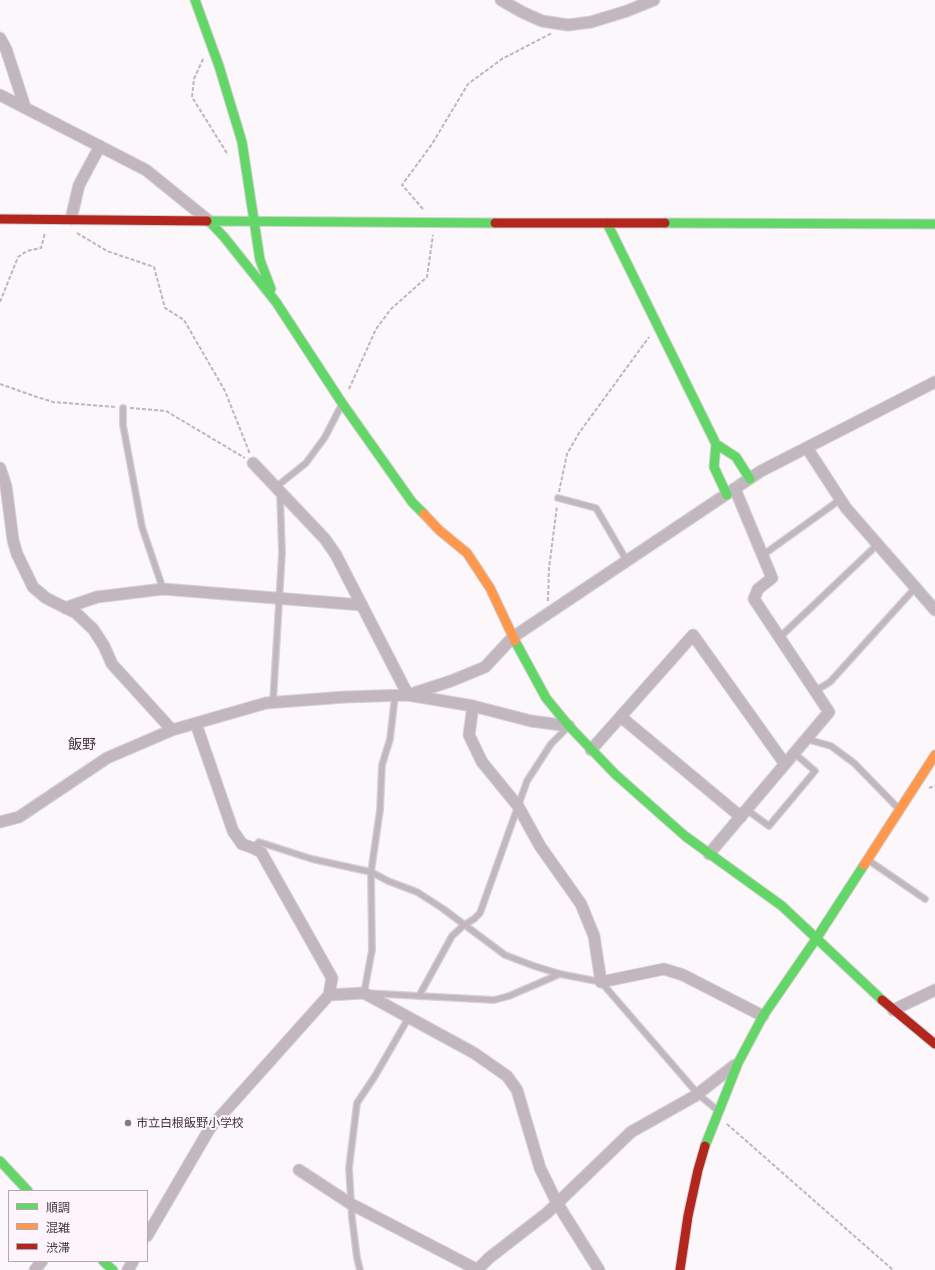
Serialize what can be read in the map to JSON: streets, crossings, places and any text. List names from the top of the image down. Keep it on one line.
{"districts":["飯野"],"places":["市立白根飯野小学校"],"legend":["順調","混雑","渋滞"]}
